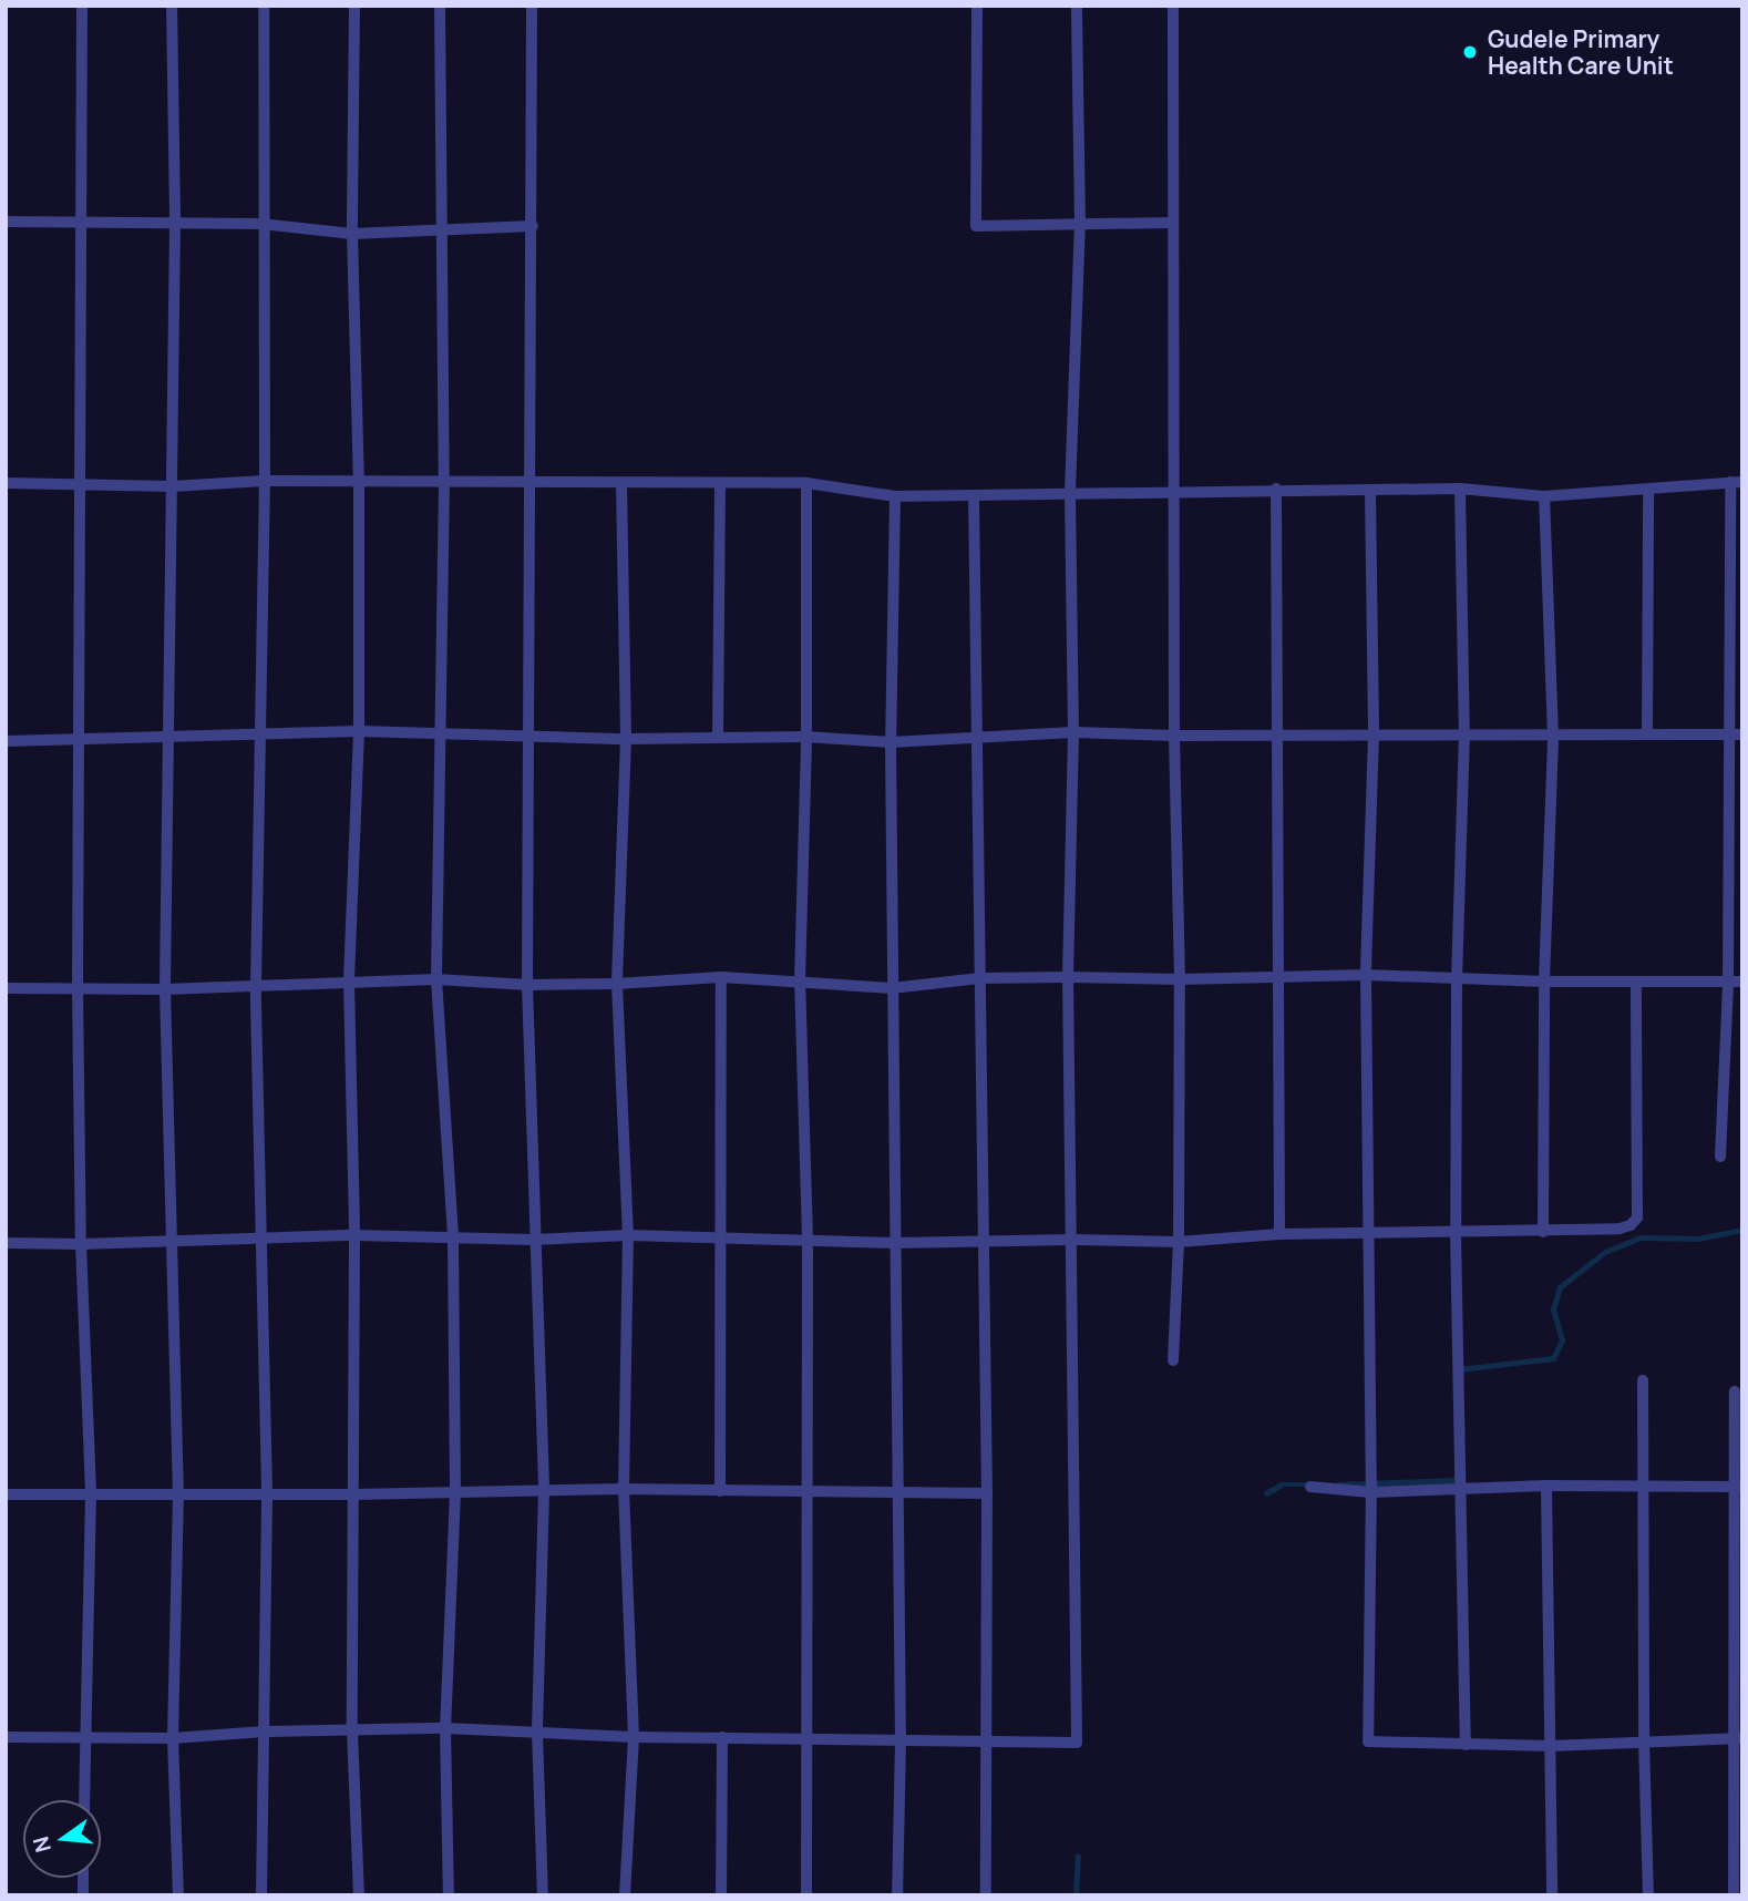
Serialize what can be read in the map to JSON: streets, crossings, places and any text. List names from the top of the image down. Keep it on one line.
{"places":["Gudele Primary Health Care Unit"],"north":"left"}
